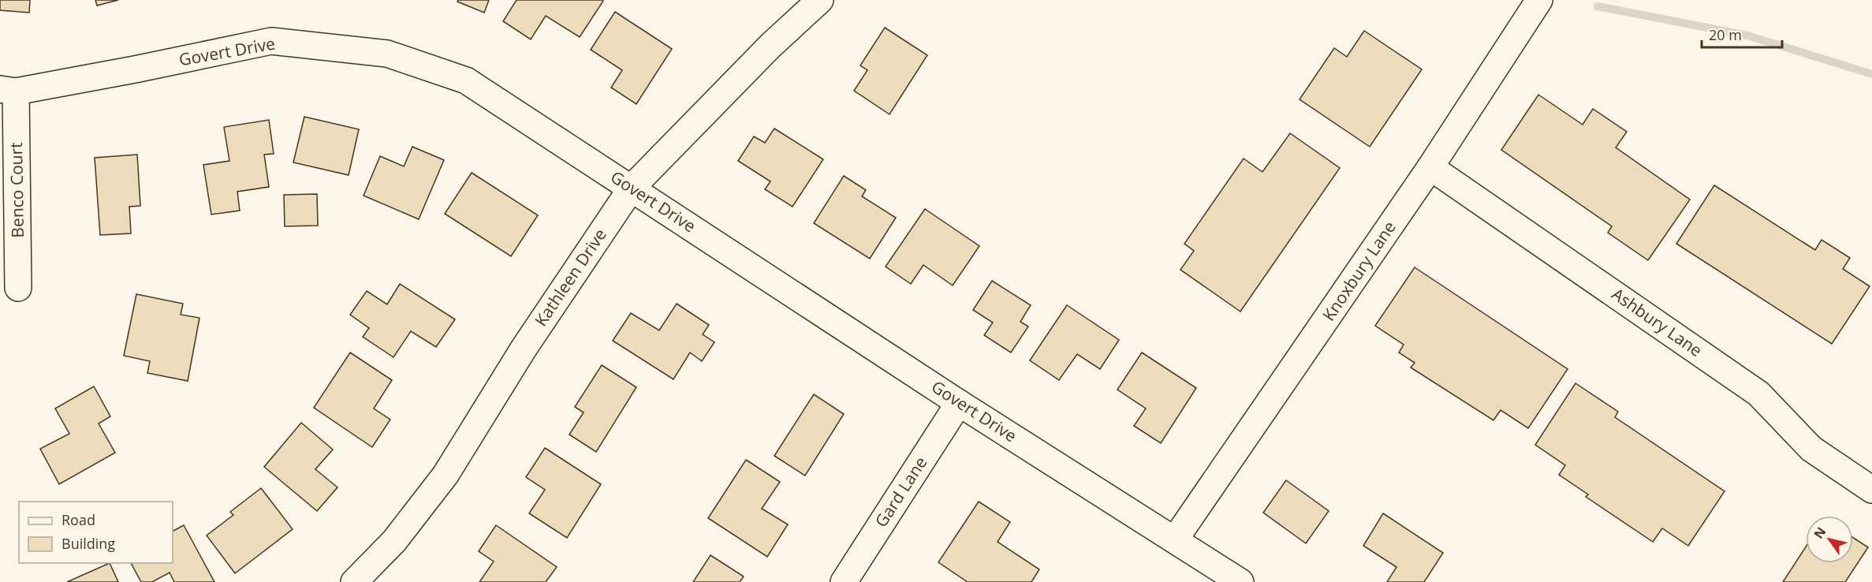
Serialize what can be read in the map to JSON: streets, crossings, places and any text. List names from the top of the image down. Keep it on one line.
{"streets":{"street":["Govert Drive","Benco Court","Knoxbury Lane","Kathleen Drive","Ashbury Lane","Gard Lane"]},"crossings":[["Govert Drive","Benco Court"],["Govert Drive","Knoxbury Lane"],["Govert Drive","Kathleen Drive"],["Govert Drive","Gard Lane"],["Knoxbury Lane","Ashbury Lane"]],"legend":["Road","Building"],"scale_bar":"20 m","north":"top left"}
